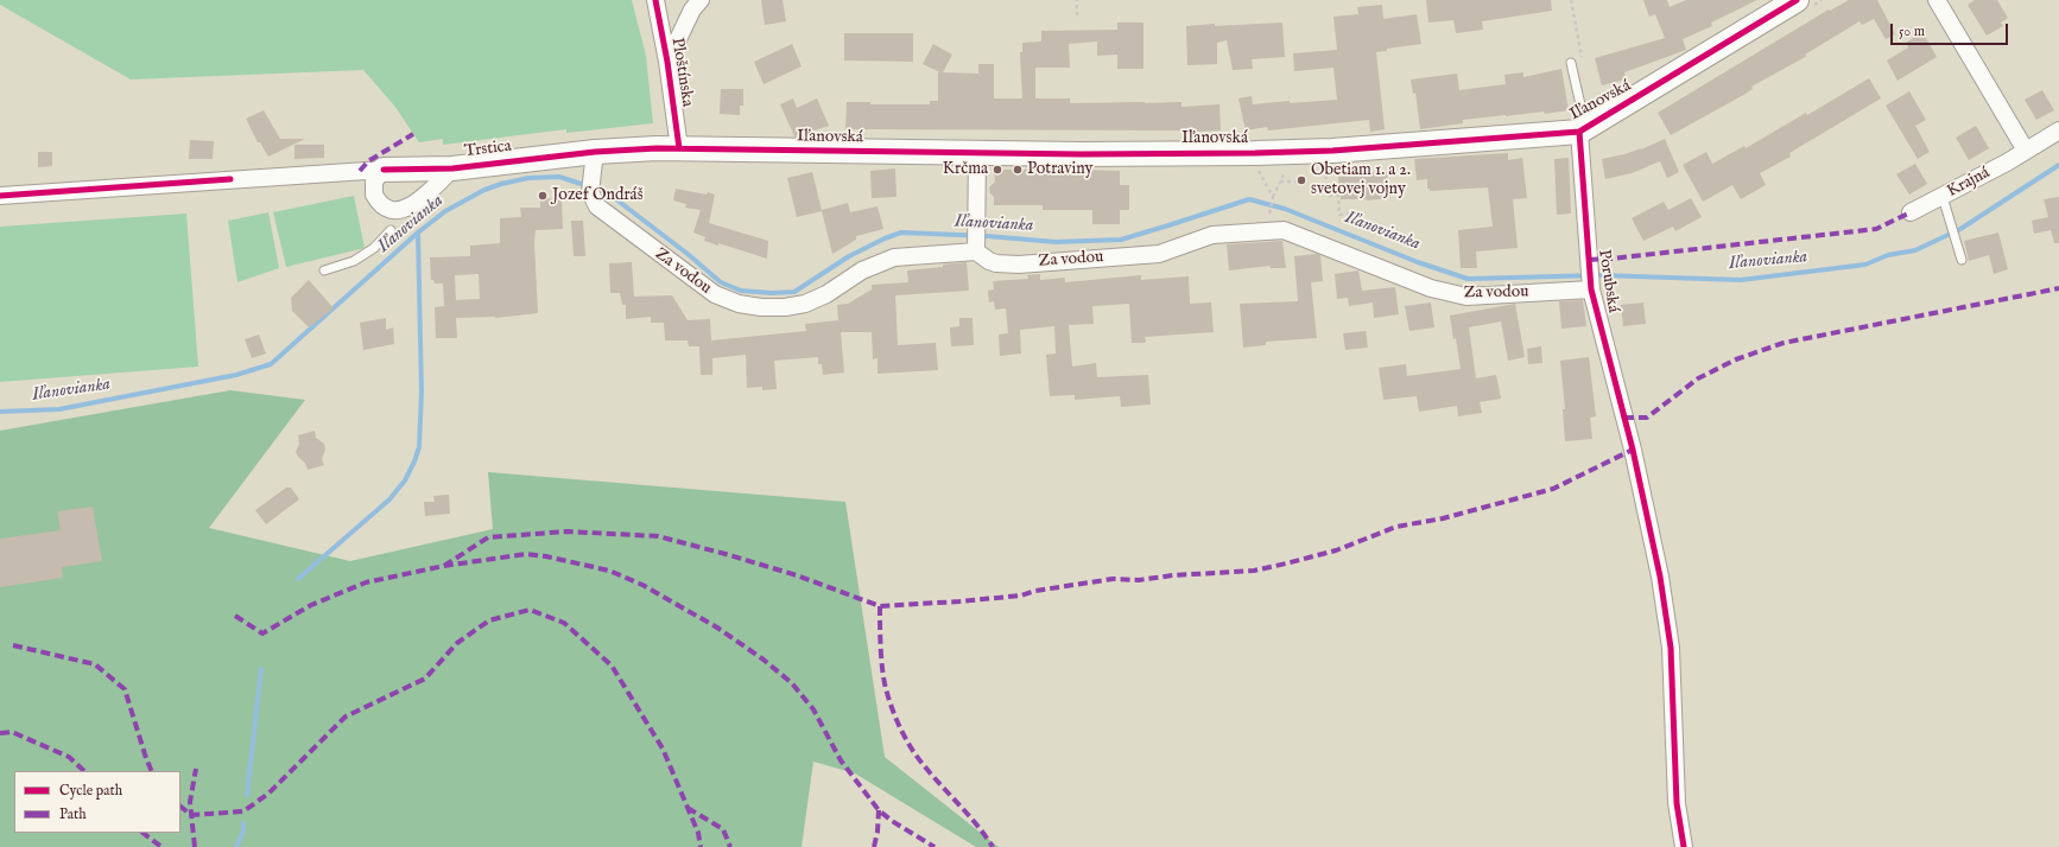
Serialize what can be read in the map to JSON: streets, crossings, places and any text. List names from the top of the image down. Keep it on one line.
{"streets":{"street":["Ploštínska","Iľanovská","Trstica","Krajná","Za vodou","Porubská"]},"crossings":[["Ploštínska","Iľanovská"],["Iľanovská","Trstica"],["Iľanovská","Za vodou"],["Iľanovská","Porubská"],["Trstica","Za vodou"],["Za vodou","Porubská"]],"water":["Iľanovianka"],"places":["Krčma","Potraviny","Obetiam 1. a 2. svetovej vojny","Jozef Ondráš"],"legend":["Cycle path","Path"],"scale_bar":"50 m"}
